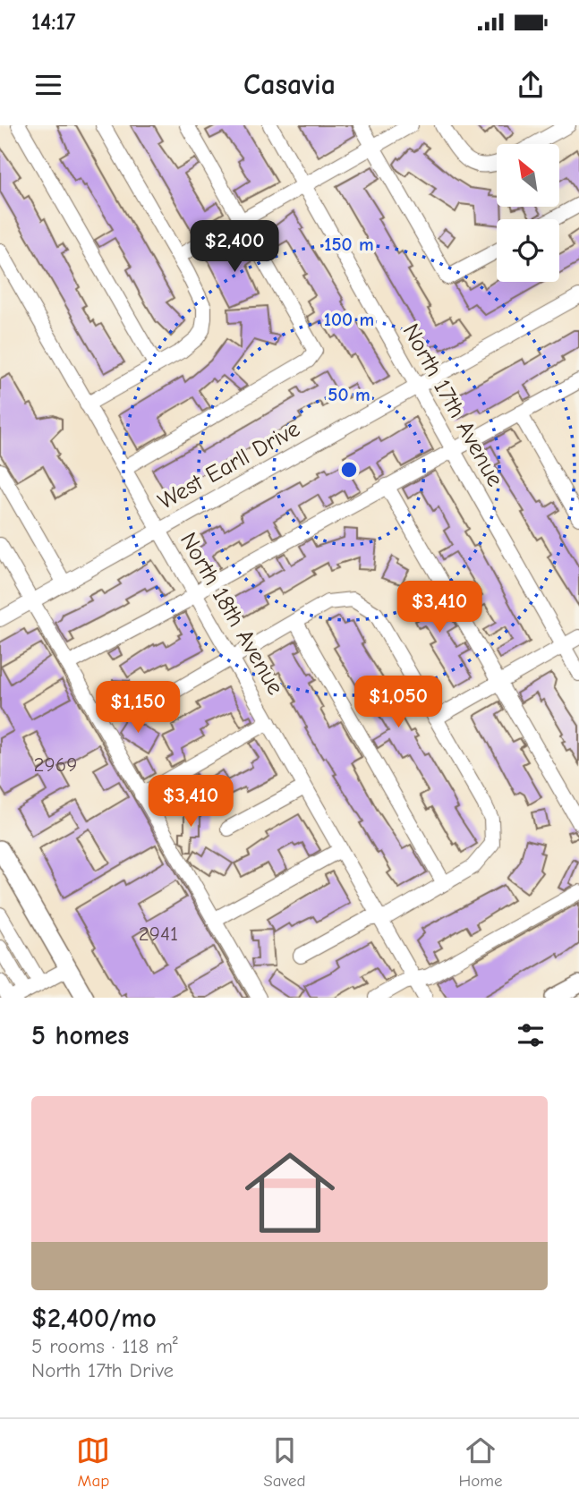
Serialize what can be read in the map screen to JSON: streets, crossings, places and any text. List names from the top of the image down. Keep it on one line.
{"streets":{"street":["North 17th Avenue","West Earll Drive","North 18th Avenue"]},"crossings":[["North 17th Avenue","West Earll Drive"],["West Earll Drive","North 18th Avenue"]],"house_numbers":["2969","2941"],"north":"top left","page":{"status":"14:17","header":"Casavia","price":["$2,400","$3,410","$1,050","$1,150","$3,410"],"heading":"5 homes","list":[{"name":"$2,400/mo","note":"5 rooms · 118 m² · North 17th Drive"}],"tabs":["Map","Saved","Home"]},"rings":["150 m","100 m","50 m"]}
